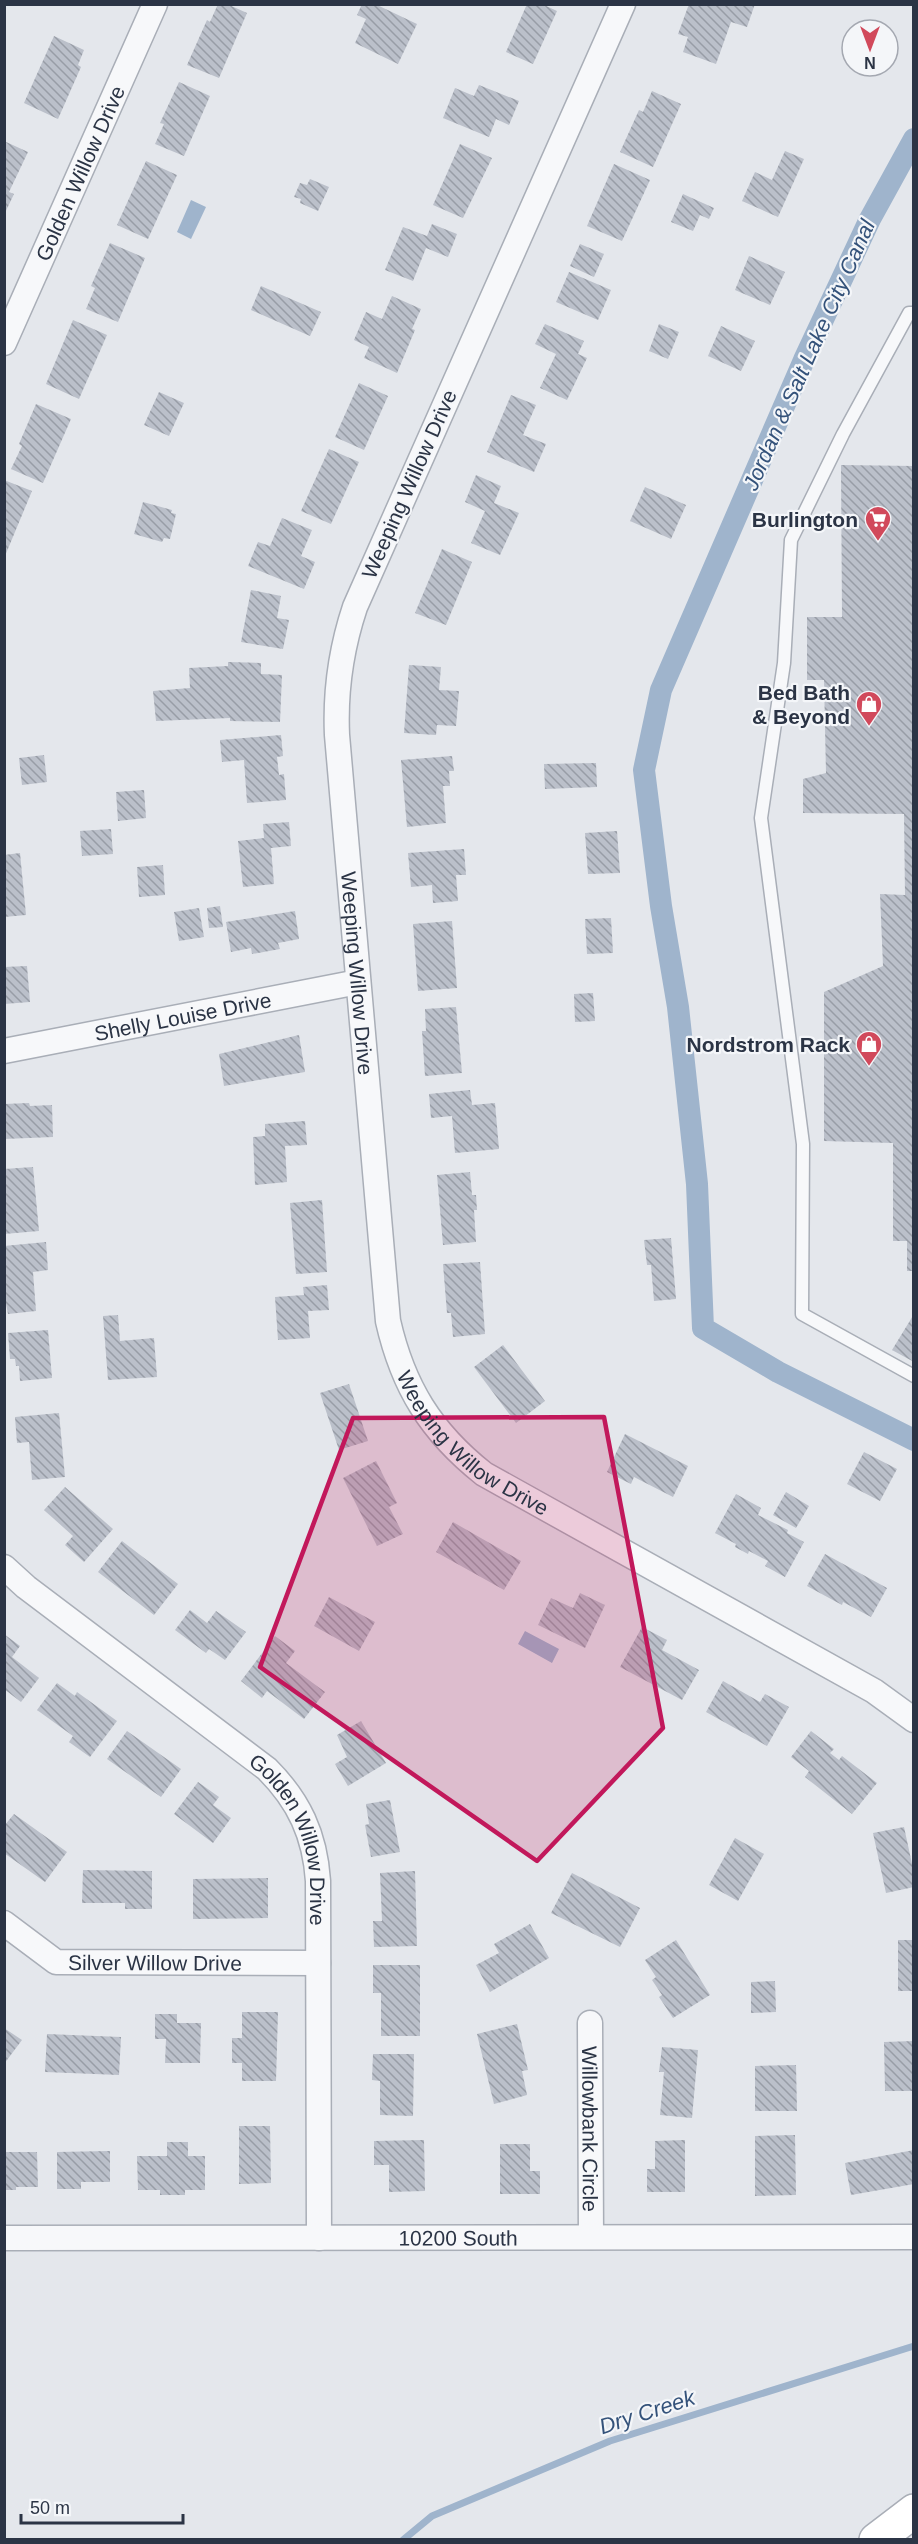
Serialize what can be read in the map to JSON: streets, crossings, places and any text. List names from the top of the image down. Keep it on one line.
{"streets":{"street":["Golden Willow Drive","Weeping Willow Drive","Shelly Louise Drive","Silver Willow Drive","Willowbank Circle","10200 South"]},"crossings":[["Golden Willow Drive","Silver Willow Drive"],["Golden Willow Drive","10200 South"],["Weeping Willow Drive","Shelly Louise Drive"],["Willowbank Circle","10200 South"]],"water":["Jordan & Salt Lake City Canal","Dry Creek"],"places":{"supermarket":["Burlington"],"shop":["Bed Bath & Beyond","Nordstrom Rack"]},"scale_bar":"50 m","north":"bottom"}
